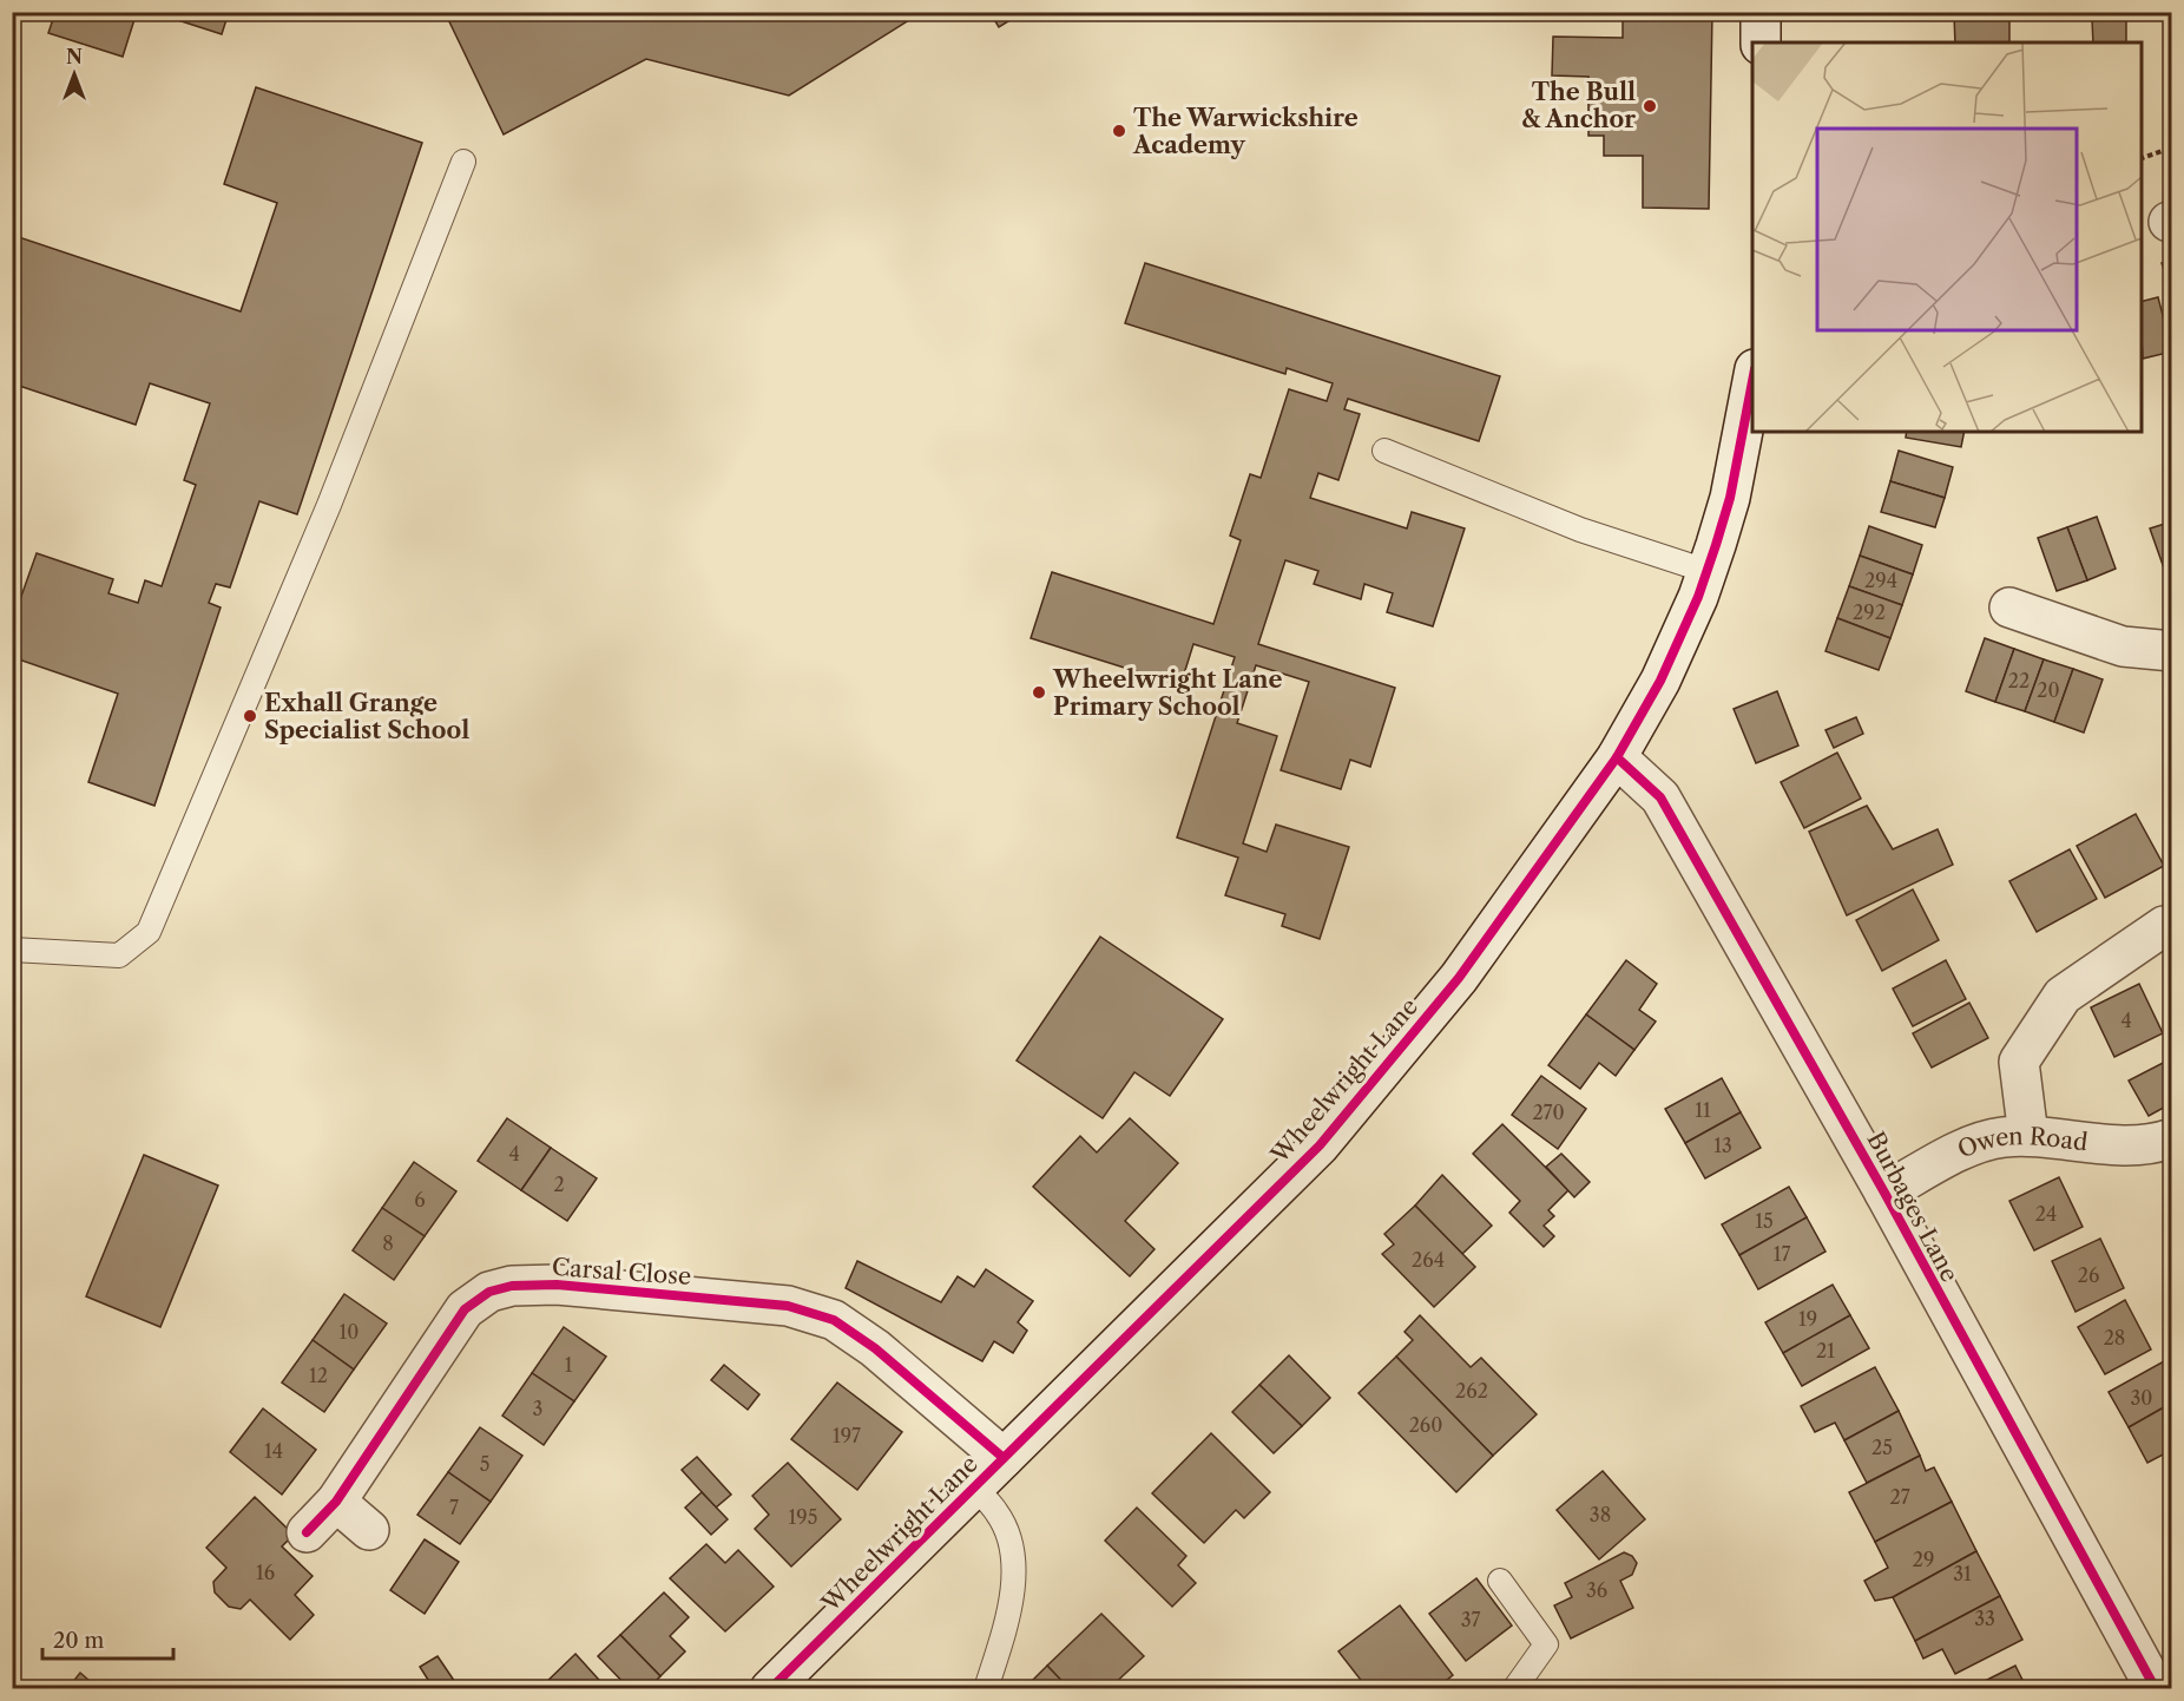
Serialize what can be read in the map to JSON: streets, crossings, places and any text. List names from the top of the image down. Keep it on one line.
{"streets":{"street":["Wheelwright Lane","Owen Road","Burbages Lane","Carsal Close"]},"crossings":[["Wheelwright Lane","Burbages Lane"],["Wheelwright Lane","Carsal Close"],["Owen Road","Burbages Lane"]],"places":["The Bull & Anchor","The Warwickshire Academy","Wheelwright Lane Primary School","Exhall Grange Specialist School"],"house_numbers":["294","292","22","20","4","11","270","13","4","2","6","24","15","8","17","264","26","19","10","28","21","1","12","262","30","3","260","197","25","14","5","27","7","38","195","29","16","31","36","33","37"],"scale_bar":"20 m","north":"top"}
